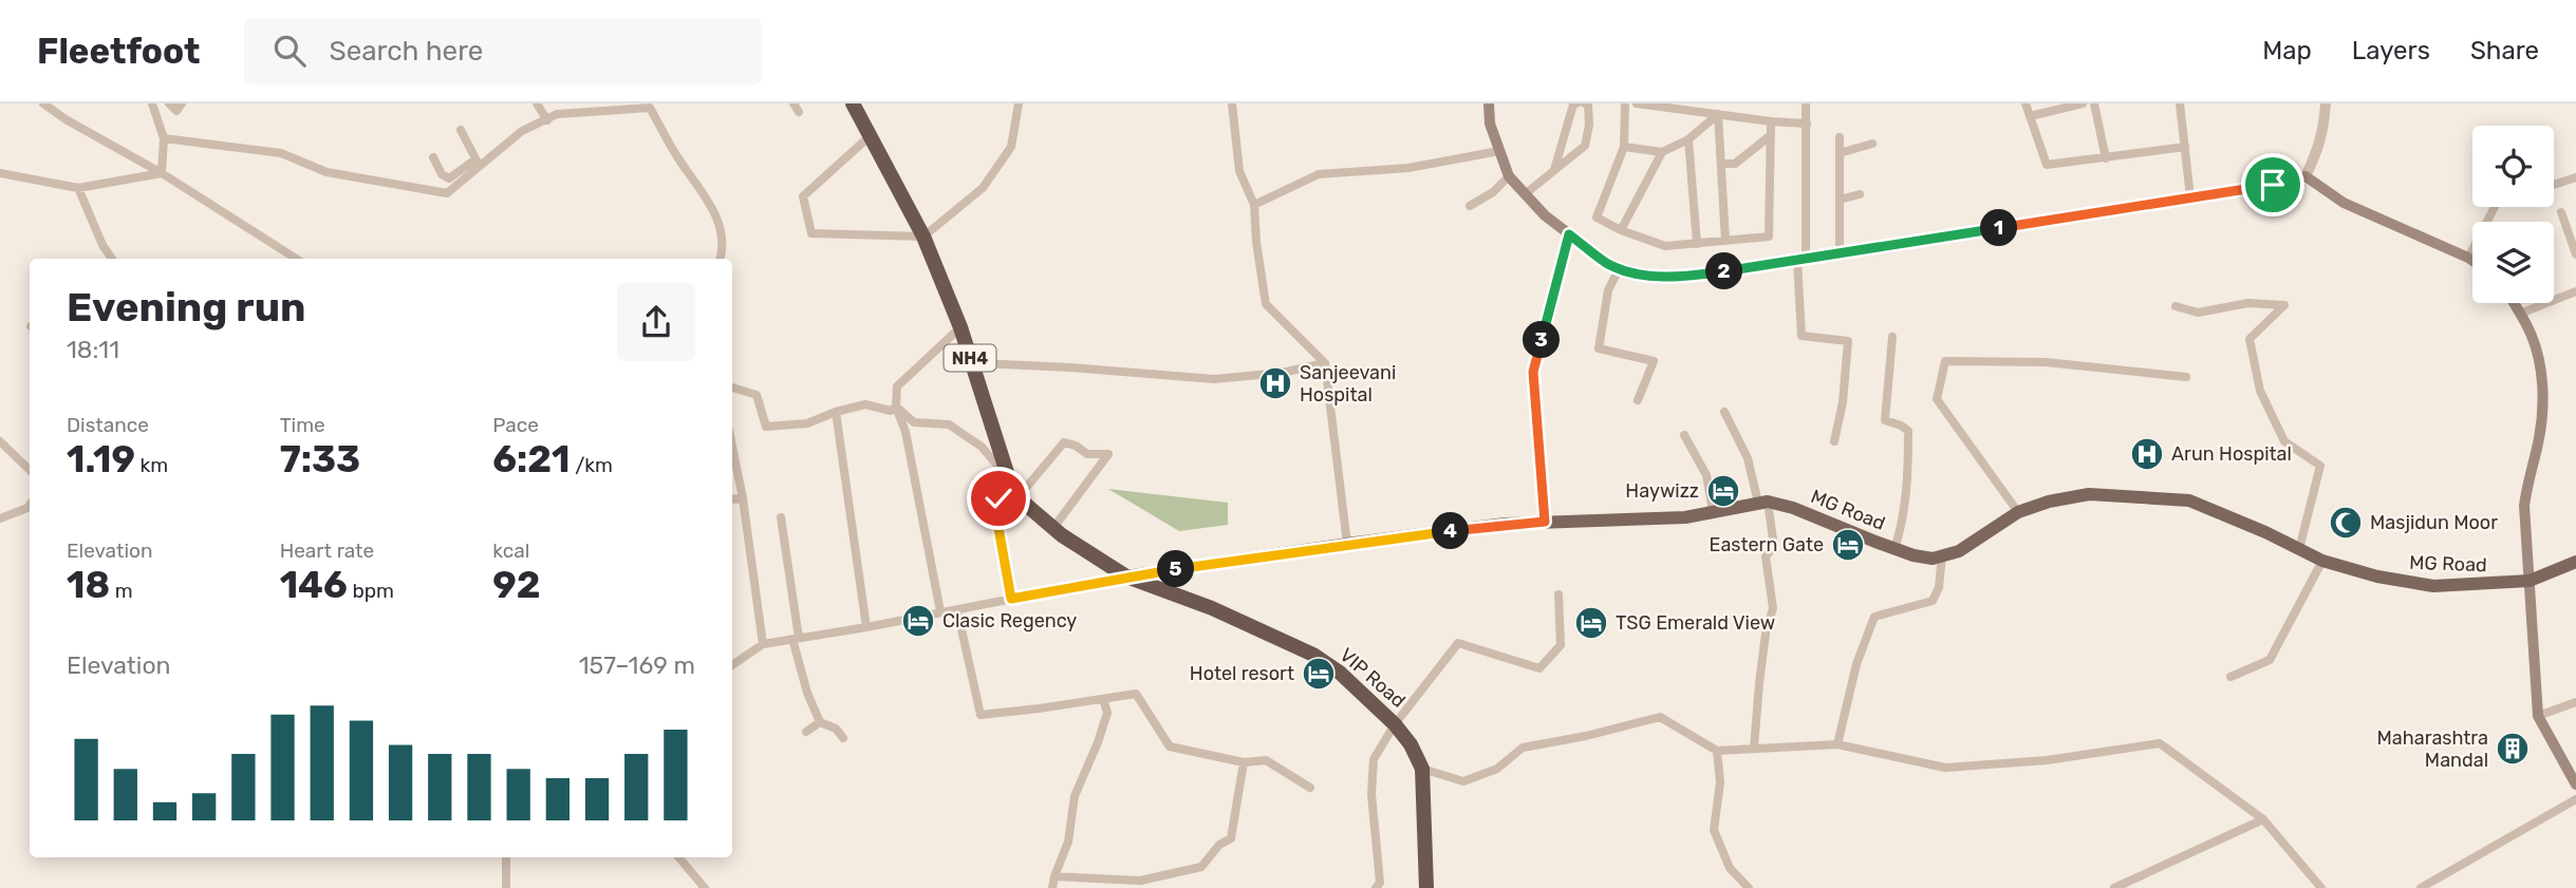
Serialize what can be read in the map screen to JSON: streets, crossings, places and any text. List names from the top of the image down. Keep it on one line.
{"streets":{"highway":["NH4","VIP Road"],"main road":["MG Road"]},"crossings":[["NH4","MG Road"],["NH4","VIP Road"],["MG Road","VIP Road"]],"places":{"hospital":["Sanjeevani Hospital","Arun Hospital"],"hotel":["Haywizz","Eastern Gate","Clasic Regency","TSG Emerald View","Hotel resort"],"mosque":["Masjidun Moor"],"building":["Maharashtra Mandal"]},"page":{"header":"Fleetfoot","search":"Search here","nav":["Map","Layers","Share"],"pins":["1","2","3","4","5"],"heading":["Evening run","18:11"],"stats":[["Distance","1.19 km"],["Time","7:33"],["Pace","6:21 /km"],["Elevation","18 m"],["Heart rate","146 bpm"],["kcal","92"]],"chart":["Elevation","157–169 m"]}}
